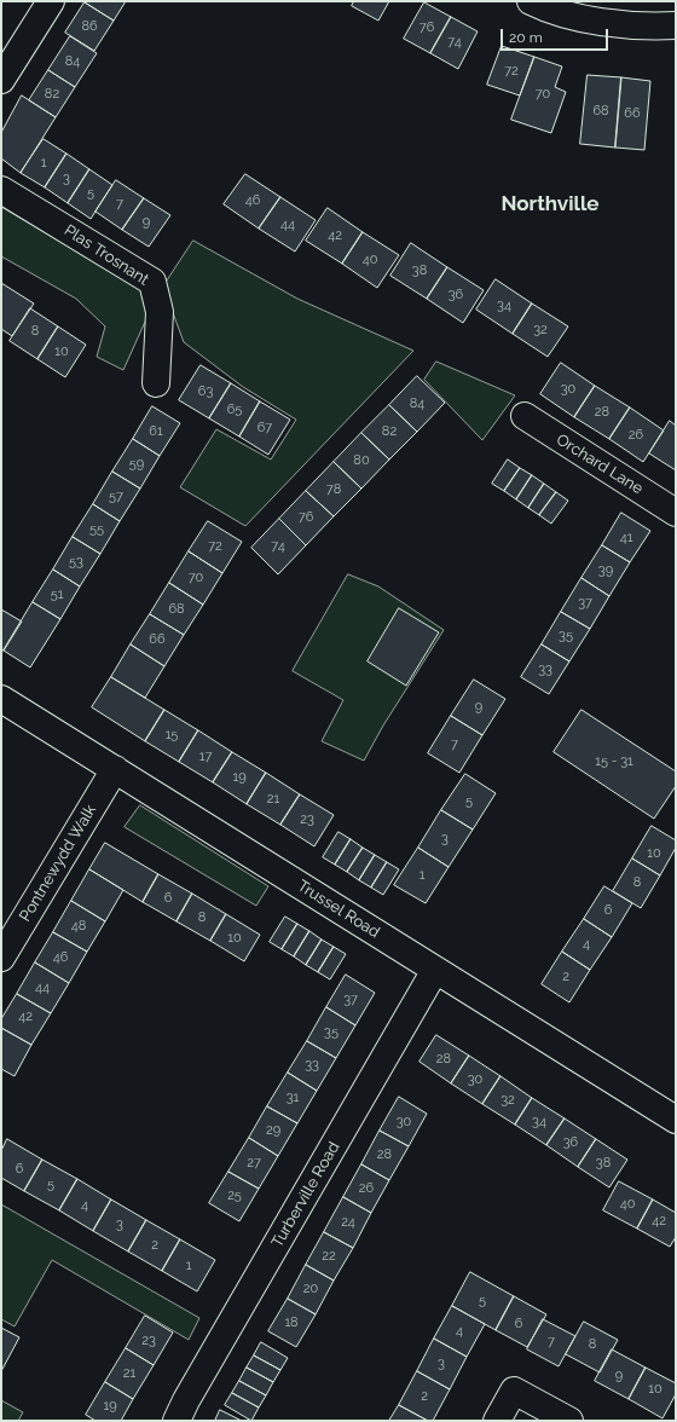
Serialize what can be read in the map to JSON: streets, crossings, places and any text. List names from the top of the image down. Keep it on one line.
{"streets":{"street":["Plas Trosnant","Orchard Lane","Pontnewydd Walk","Trussel Road","Turberville Road"]},"crossings":[["Pontnewydd Walk","Trussel Road"],["Trussel Road","Turberville Road"]],"districts":["Northville"],"house_numbers":["86","76","74","84","72","82","70","68","66","1","3","5","46","7","9","44","42","40","38","36","34","32","8","10","30","63","84","65","28","67","61","82","26","80","59","78","57","76","55","41","72","74","53","39","70","51","37","68","35","66","33","9","15","7","17","15 - 31","19","21","5","23","3","10","1","8","6","6","8","48","10","4","46","2","44","37","42","35","28","33","30","31","32","30","34","29","36","28","27","38","6","5","26","25","40","4","42","24","3","2","22","1","20","5","18","6","4","23","7","8","3","21","9","10","2","19"],"scale_bar":"20 m"}
